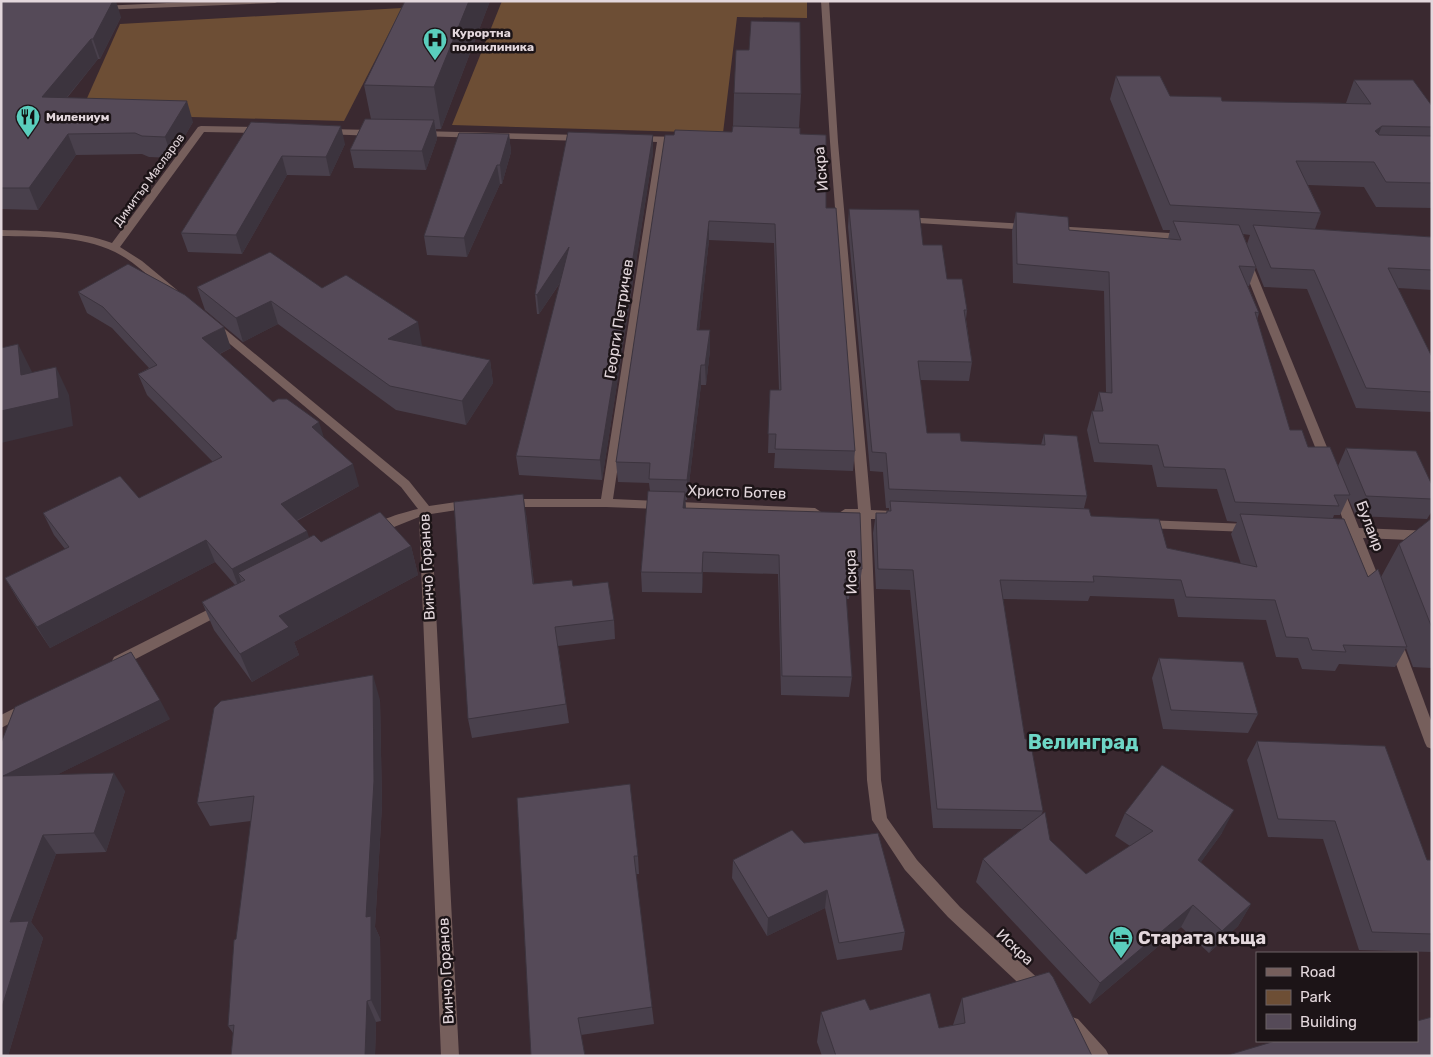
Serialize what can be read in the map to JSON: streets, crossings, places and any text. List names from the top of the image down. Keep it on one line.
{"streets":{"street":["Искра","Димитър Масларов","Георги Петричев","Христо Ботев","Булаир","Винчо Горанов"]},"crossings":[["Искра","Христо Ботев"],["Георги Петричев","Христо Ботев"],["Христо Ботев","Винчо Горанов"]],"districts":["Велинград"],"places":{"hospital":["Курортна поликлиника"],"restaurant":["Милениум"],"hotel":["Старата къща"]},"legend":["Road","Park","Building"]}
